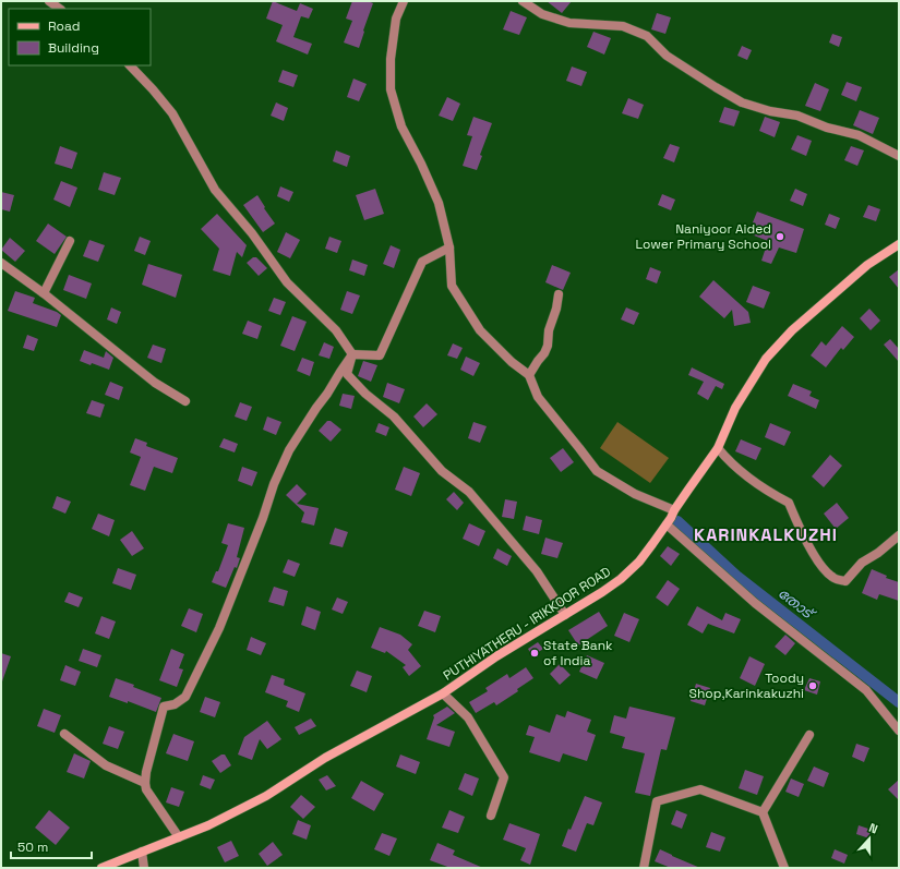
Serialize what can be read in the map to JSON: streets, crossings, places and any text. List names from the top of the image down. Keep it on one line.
{"streets":{"main road":["PUTHIYATHERU - IRIKKOOR ROAD"]},"districts":["KARINKALKUZHI"],"water":["തോട്"],"places":["Naniyoor Aided Lower Primary School","State Bank of India","Toody Shop,Karinkakuzhi"],"legend":["Road","Building"],"scale_bar":"50 m","north":"top"}
